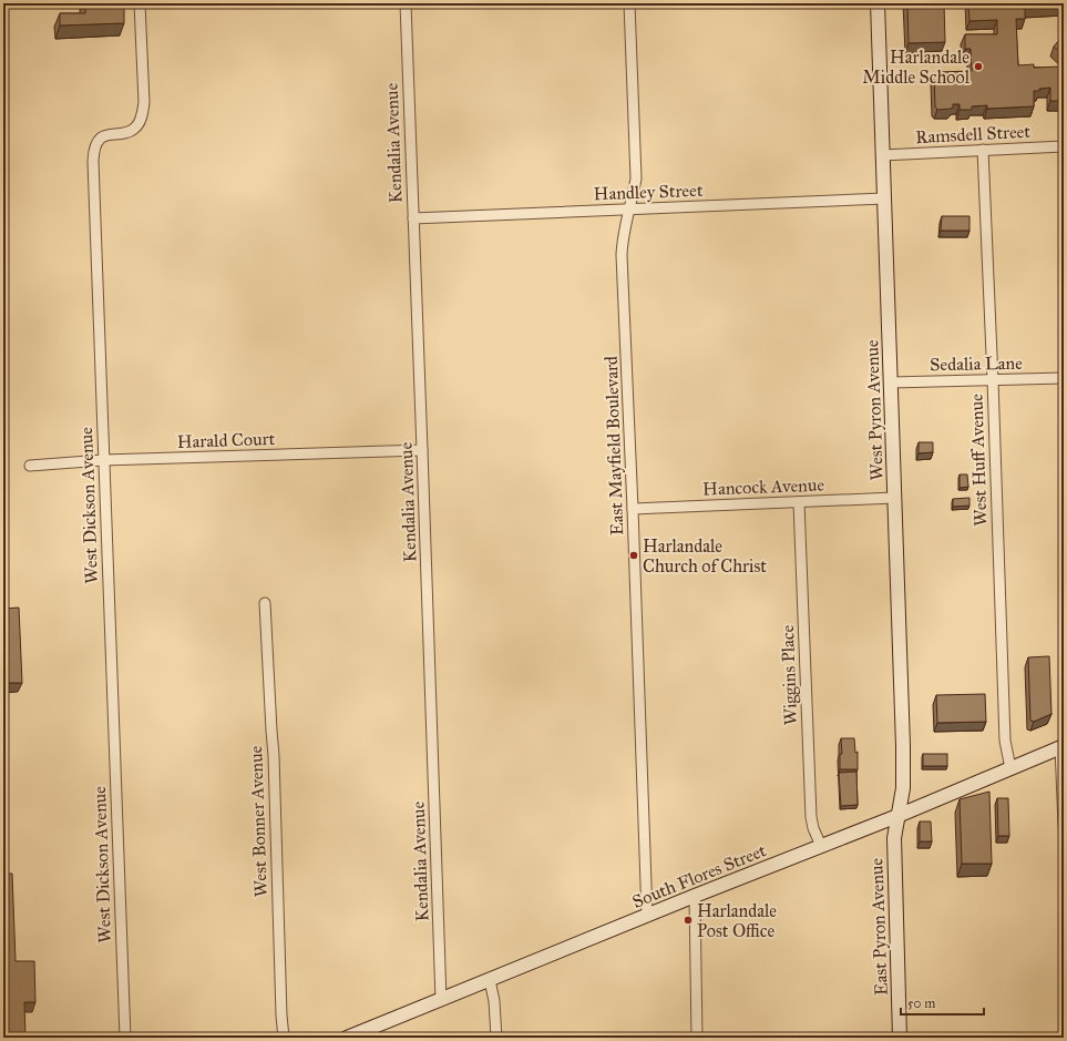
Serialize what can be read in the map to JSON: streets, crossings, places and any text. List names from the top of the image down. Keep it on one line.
{"streets":{"street":["Ramsdell Street","Kendalia Avenue","Handley Street","Sedalia Lane","West Pyron Avenue","Harald Court","East Mayfield Boulevard","West Huff Avenue","Hancock Avenue","West Dickson Avenue","Wiggins Place","West Bonner Avenue","South Flores Street","East Pyron Avenue"]},"crossings":[["Ramsdell Street","West Pyron Avenue"],["Ramsdell Street","West Huff Avenue"],["Kendalia Avenue","Handley Street"],["Kendalia Avenue","Harald Court"],["Kendalia Avenue","South Flores Street"],["Handley Street","West Pyron Avenue"],["Handley Street","East Mayfield Boulevard"],["Sedalia Lane","West Pyron Avenue"],["Sedalia Lane","West Huff Avenue"],["West Pyron Avenue","Hancock Avenue"],["West Pyron Avenue","South Flores Street"],["West Pyron Avenue","East Pyron Avenue"],["Harald Court","West Dickson Avenue"],["East Mayfield Boulevard","Hancock Avenue"],["East Mayfield Boulevard","South Flores Street"],["West Huff Avenue","South Flores Street"],["Hancock Avenue","Wiggins Place"],["Wiggins Place","South Flores Street"],["South Flores Street","East Pyron Avenue"]],"places":["Harlandale Middle School","Harlandale Church of Christ","Harlandale Post Office"],"scale_bar":"50 m"}
